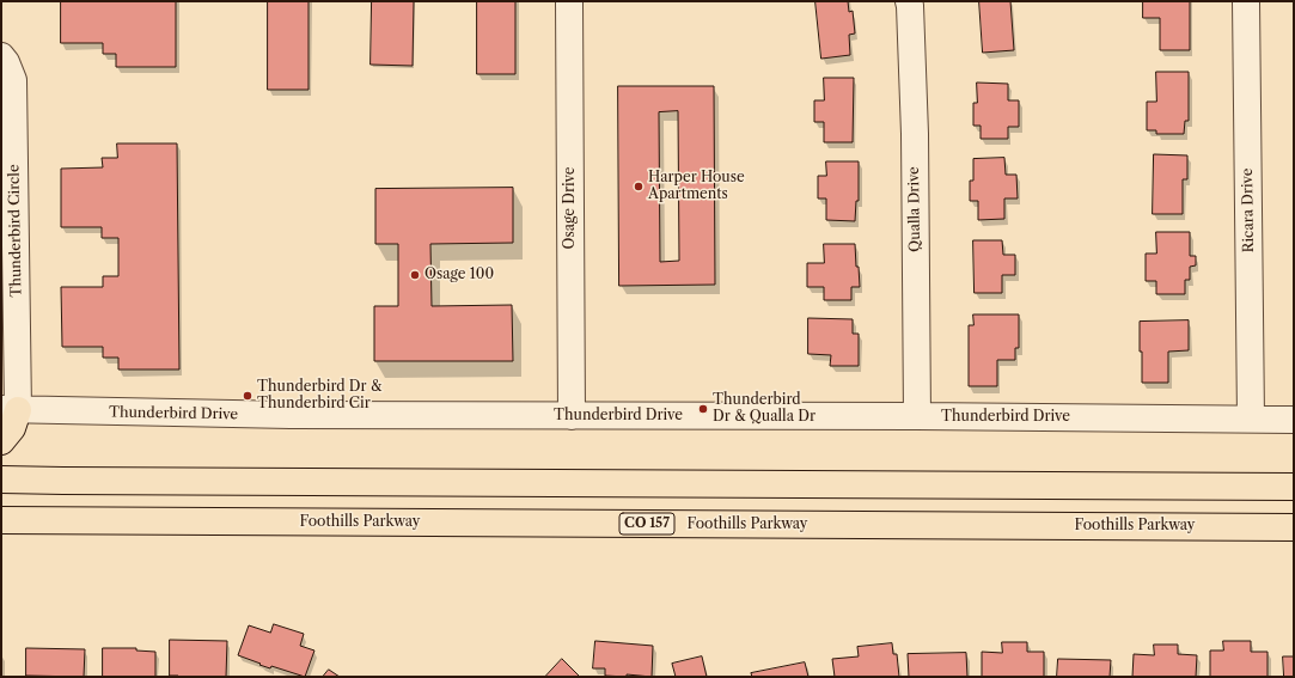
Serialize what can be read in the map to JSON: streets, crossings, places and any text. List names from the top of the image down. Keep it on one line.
{"streets":{"highway":["Foothills Parkway","CO 157"],"street":["Osage Drive","Qualla Drive","Ricara Drive","Thunderbird Circle","Thunderbird Drive"]},"crossings":[["Osage Drive","Thunderbird Drive"],["Qualla Drive","Thunderbird Drive"],["Ricara Drive","Thunderbird Drive"],["Thunderbird Circle","Thunderbird Drive"]],"places":["Harper House Apartments","Osage 100","Thunderbird Dr & Thunderbird Cir","Thunderbird Dr & Qualla Dr"]}
